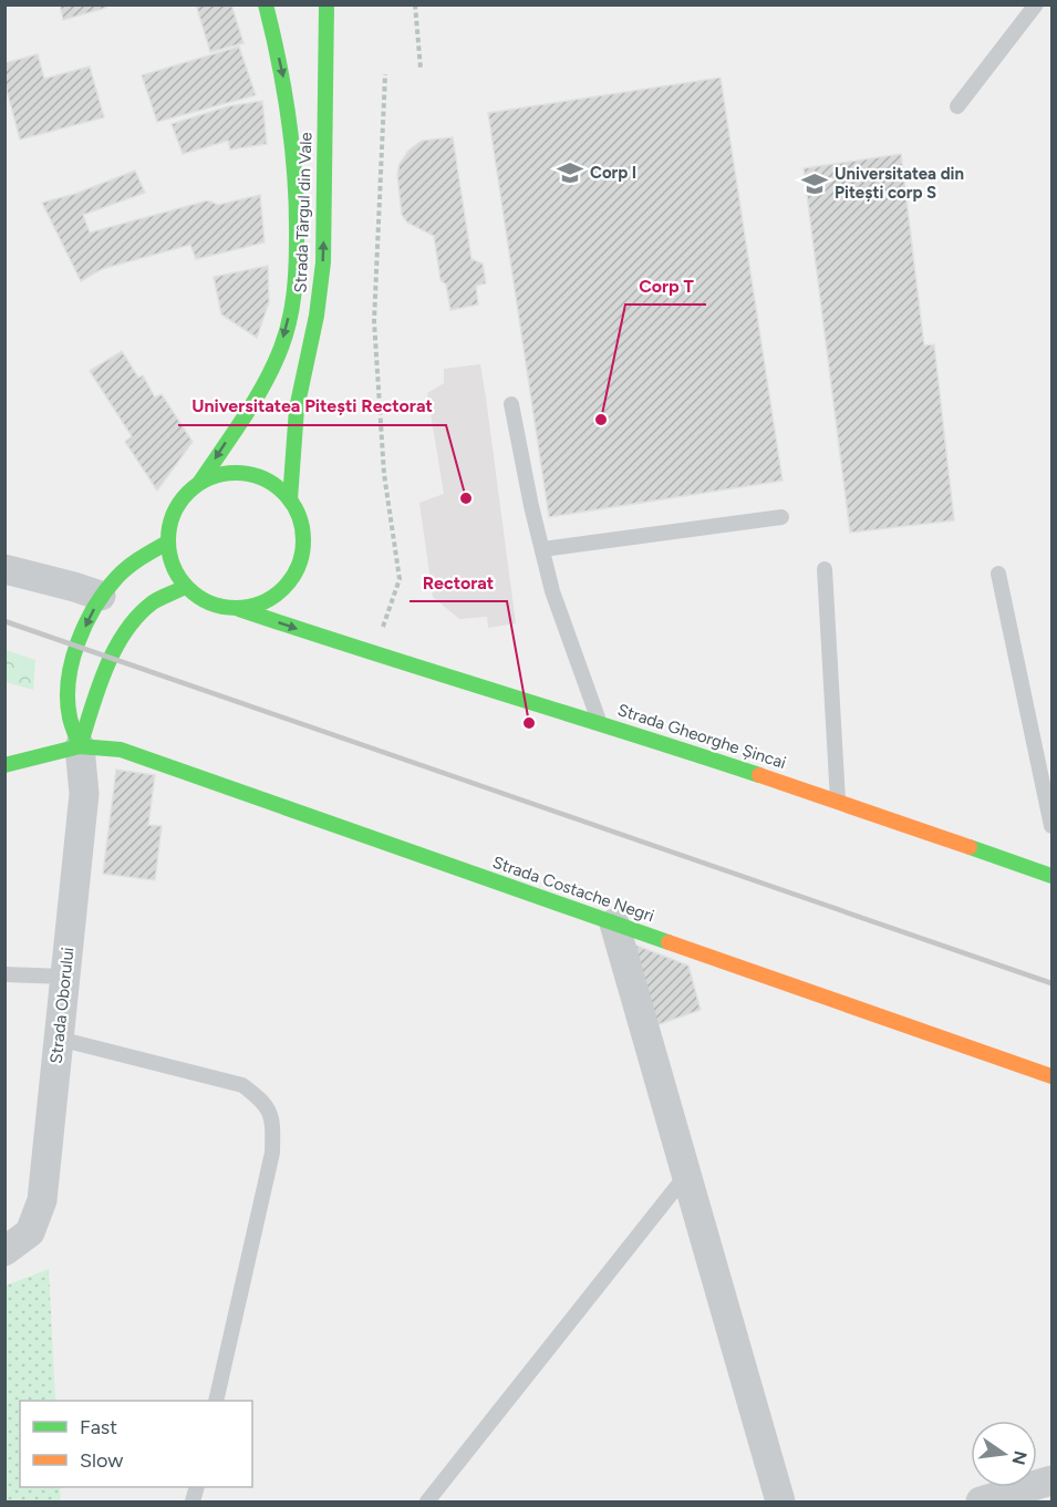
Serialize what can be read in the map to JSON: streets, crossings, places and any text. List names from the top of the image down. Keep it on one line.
{"streets":{"main road":["Strada Târgul din Vale","Strada Gheorghe Șincai","Strada Costache Negri"],"street":["Strada Oborului"]},"crossings":[["Strada Târgul din Vale","Strada Gheorghe Șincai"],["Strada Costache Negri","Strada Oborului"]],"places":{"school or university":["Corp I","Universitatea din Pitești corp S"],"other":["Corp T","Universitatea Pitești Rectorat","Rectorat"]},"legend":["Fast","Slow"],"north":"right"}
